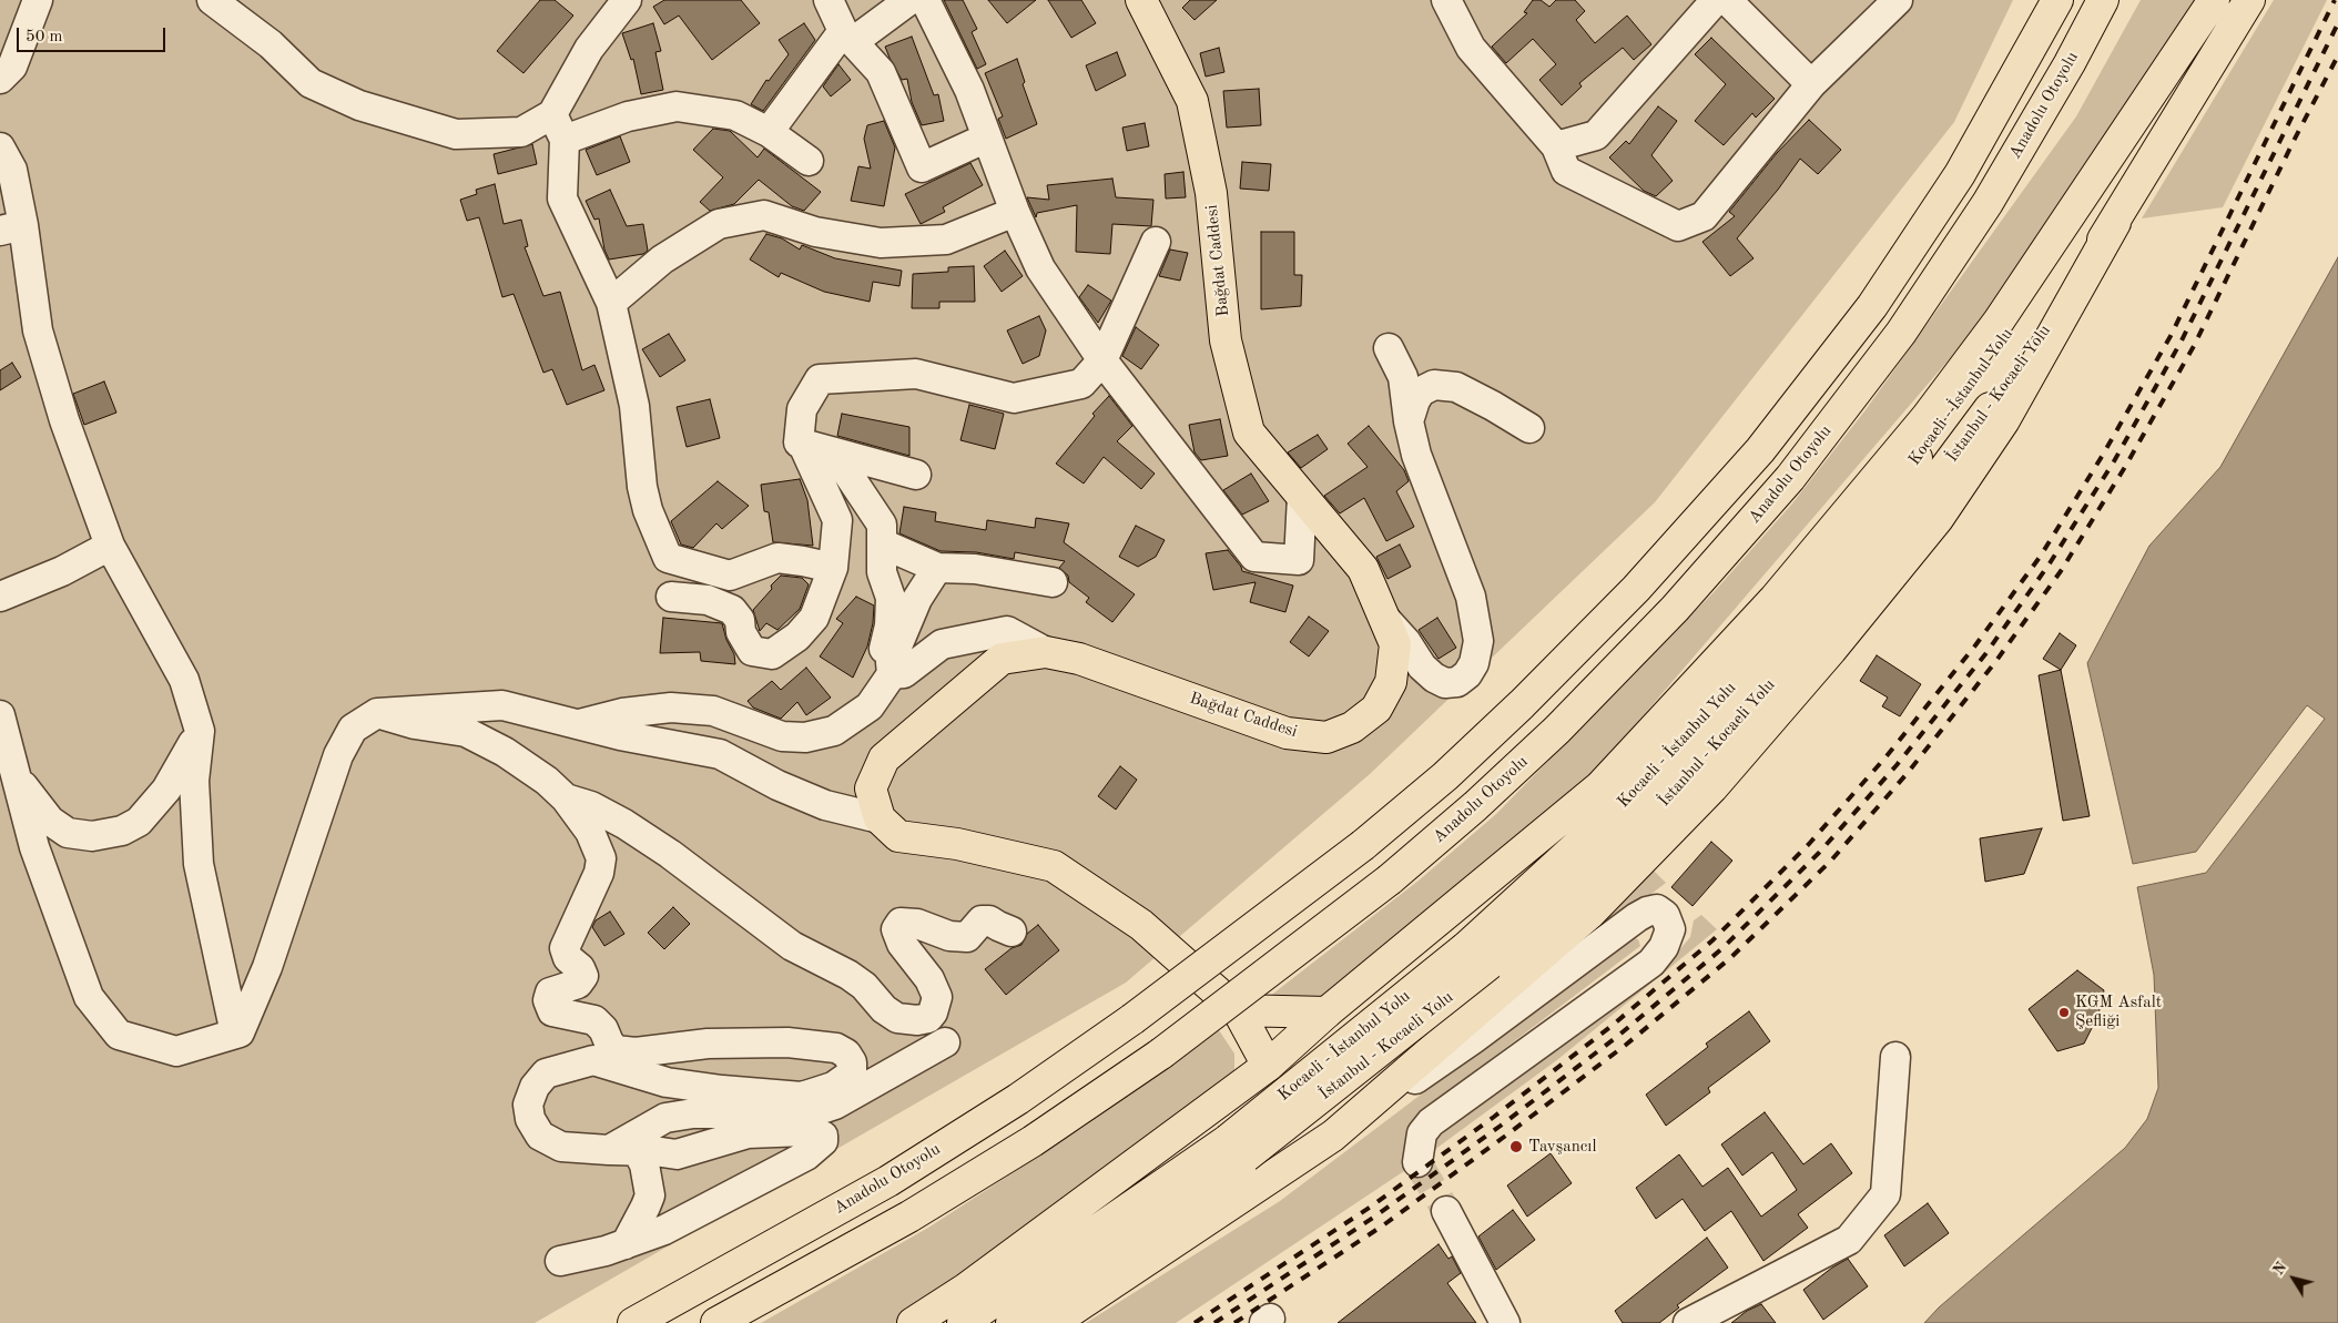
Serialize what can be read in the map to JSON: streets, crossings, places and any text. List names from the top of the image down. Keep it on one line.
{"streets":{"main road":["Anadolu Otoyolu","Bağdat Caddesi","İstanbul - Kocaeli Yolu","Kocaeli - İstanbul Yolu"]},"crossings":[["İstanbul - Kocaeli Yolu","Kocaeli - İstanbul Yolu"]],"places":["KGM Asfalt Şefliği","Tavşancıl"],"scale_bar":"50 m","north":"top left"}
